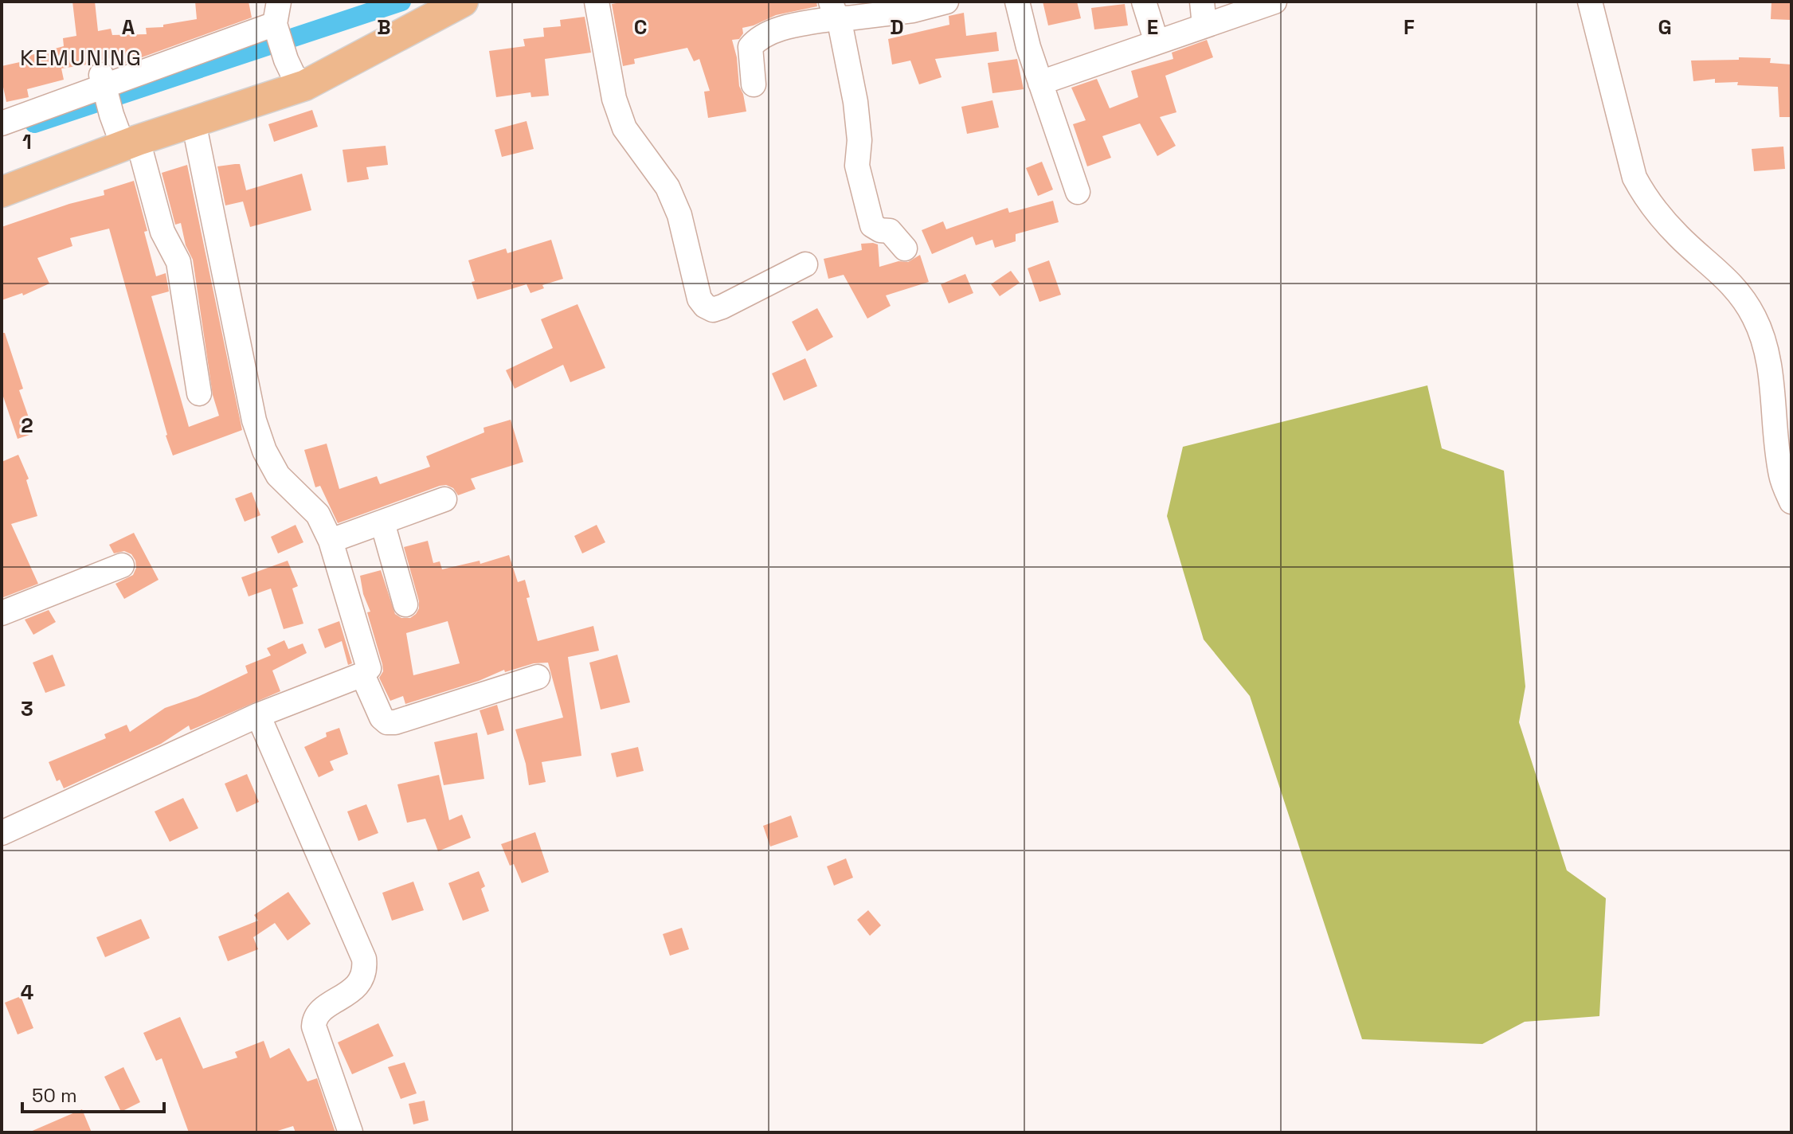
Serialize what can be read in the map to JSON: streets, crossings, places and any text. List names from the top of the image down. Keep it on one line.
{"districts":["KEMUNING"],"scale_bar":"50 m","grid":{"columns":["A","B","C","D","E","F","G"],"rows":["1","2","3","4"]}}
